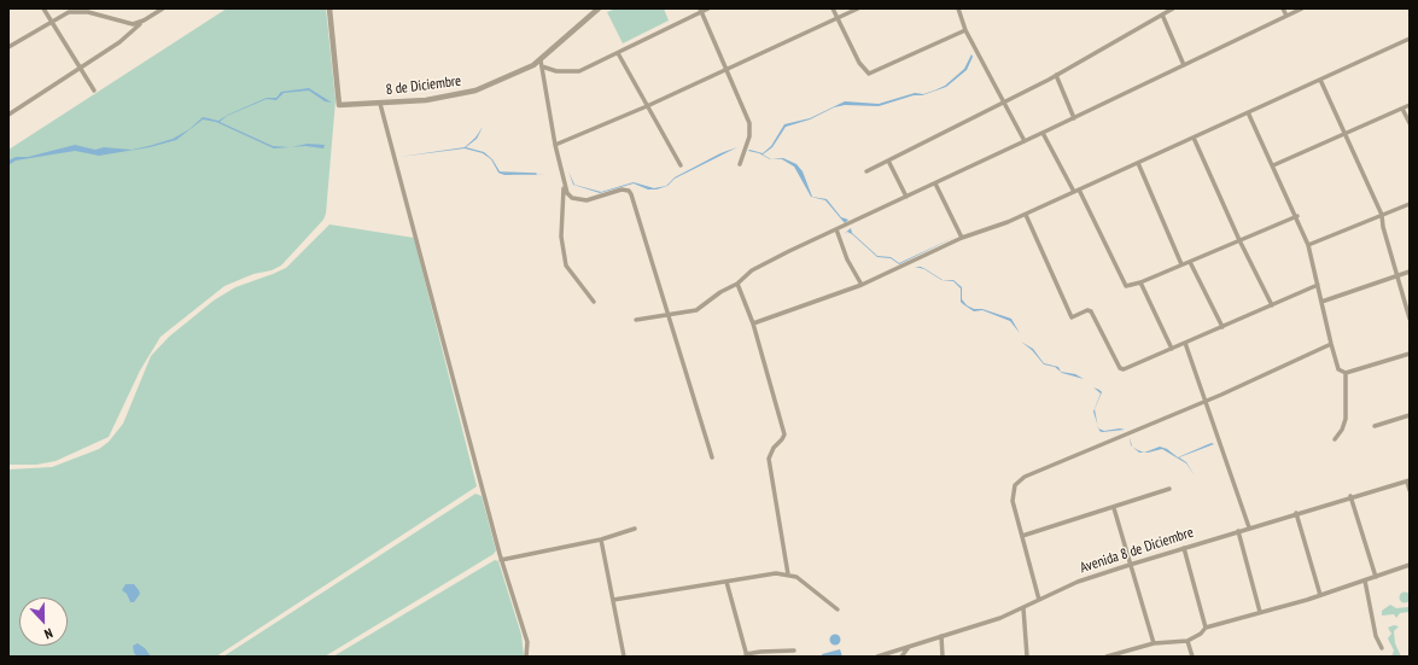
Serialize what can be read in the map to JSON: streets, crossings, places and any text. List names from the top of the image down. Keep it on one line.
{"streets":{"street":["8 de Diciembre","Avenida 8 de Diciembre"]},"north":"bottom"}
